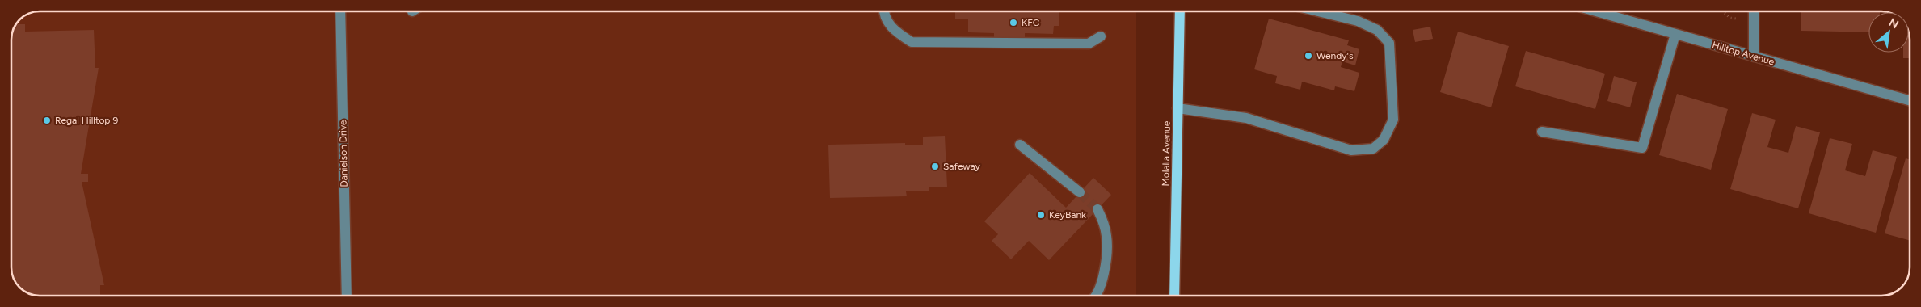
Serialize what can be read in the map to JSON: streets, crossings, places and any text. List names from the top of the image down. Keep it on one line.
{"streets":{"main road":["Molalla Avenue"],"street":["Hilltop Avenue","Danielson Drive"]},"places":["KFC","Wendy's","Regal Hilltop 9","Safeway","KeyBank"],"north":"top right"}
